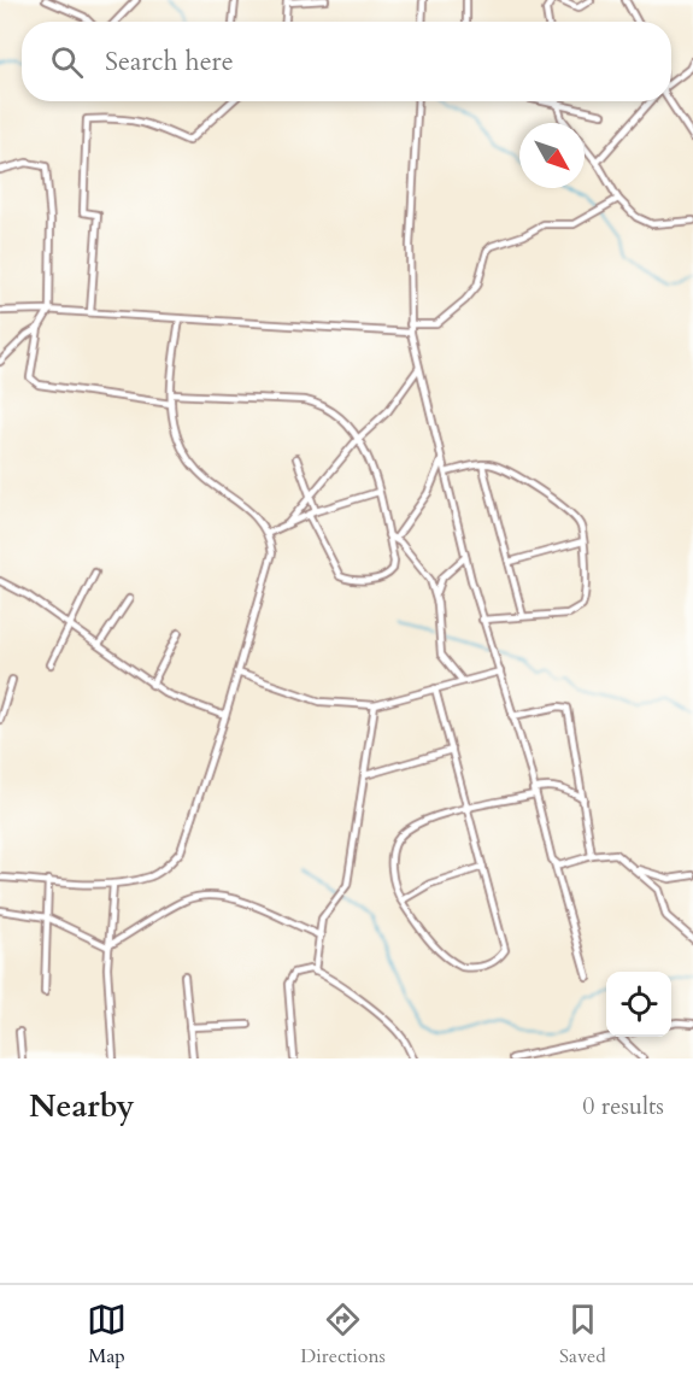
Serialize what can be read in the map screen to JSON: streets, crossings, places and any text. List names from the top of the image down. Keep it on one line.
{"north":"bottom right","page":{"search":"Search here","heading":["Nearby","0 results"],"nav":["Map","Directions","Saved"]}}
